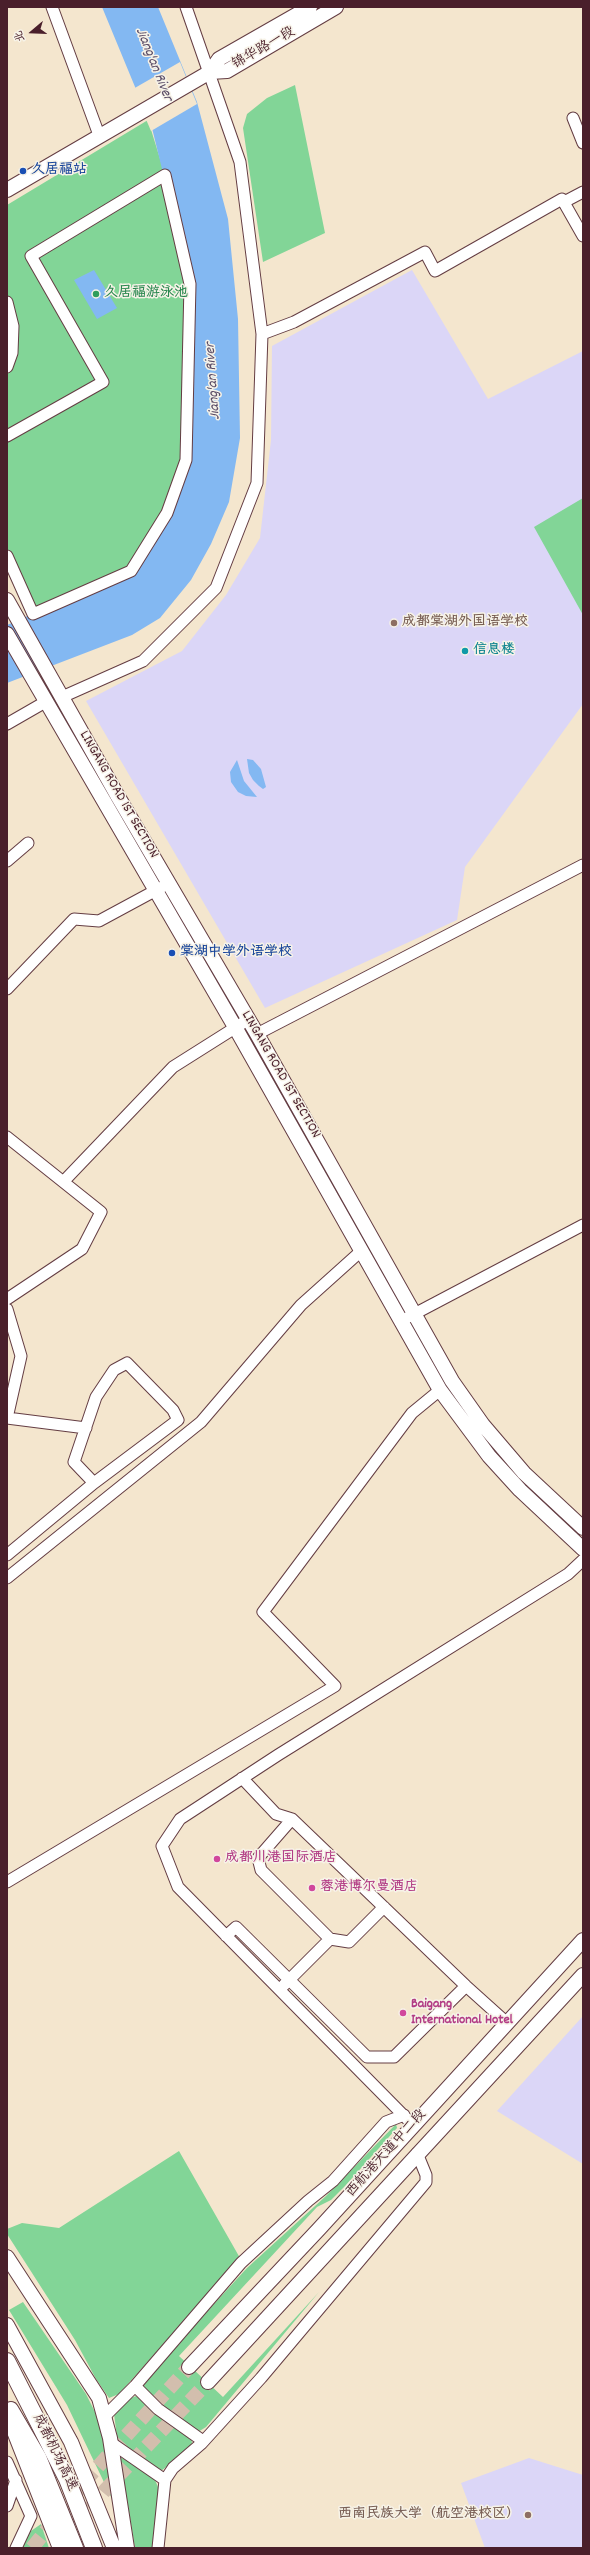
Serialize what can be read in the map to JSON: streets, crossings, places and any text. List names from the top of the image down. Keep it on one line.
{"streets":{"highway":["成都机场高速"],"main road":["锦华路一段","LINGANG ROAD 1ST SECTION","西航港大道中二段"]},"water":["Jiang'an River"],"places":["久居福站","久居福游泳池","成都棠湖外国语学校","信息楼","棠湖中学外语学校","成都川港国际酒店","蓉港博尔曼酒店","Baigang International Hotel","西南民族大学（航空港校区）"],"north":"left"}
